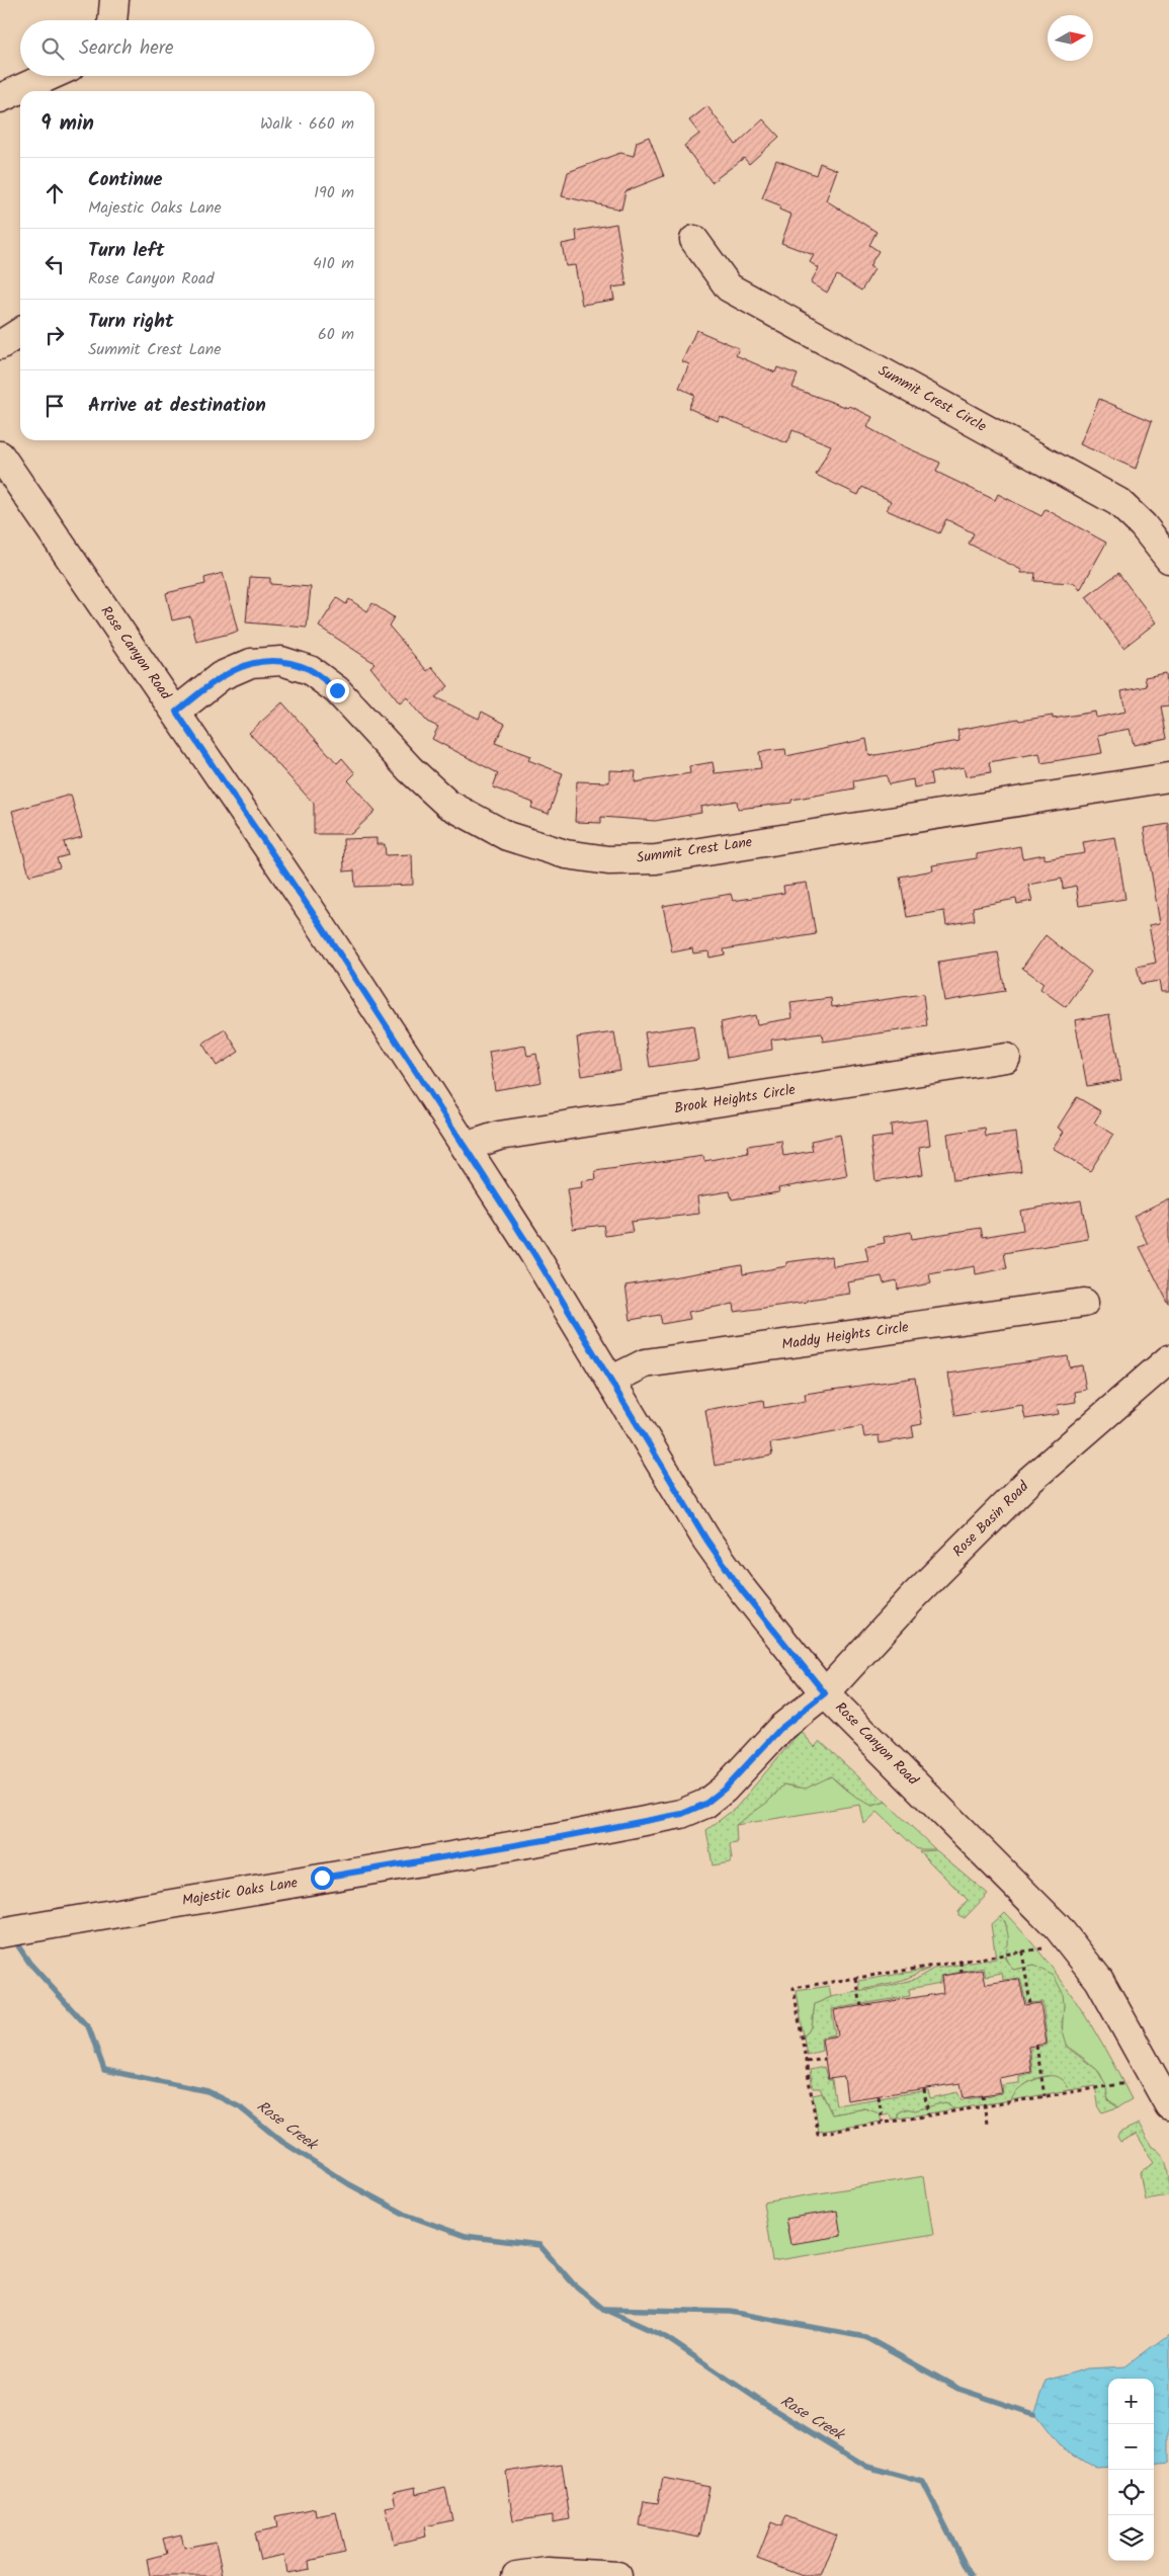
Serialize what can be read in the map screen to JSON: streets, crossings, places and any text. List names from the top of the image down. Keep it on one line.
{"streets":{"street":["Summit Crest Circle","Rose Canyon Road","Summit Crest Lane","Brook Heights Circle","Maddy Heights Circle","Rose Basin Road","Majestic Oaks Lane"]},"crossings":[["Rose Canyon Road","Summit Crest Lane"],["Rose Canyon Road","Brook Heights Circle"],["Rose Canyon Road","Maddy Heights Circle"],["Rose Canyon Road","Rose Basin Road"],["Rose Canyon Road","Majestic Oaks Lane"],["Rose Basin Road","Majestic Oaks Lane"]],"water":["Rose Creek"],"north":"right","page":{"search":"Search here","heading":["9 min","Walk · 660 m"],"list":[["Continue","Majestic Oaks Lane","190 m"],["Turn left","Rose Canyon Road","410 m"],["Turn right","Summit Crest Lane","60 m"],"Arrive at destination"],"map_buttons":["+","−"]}}
